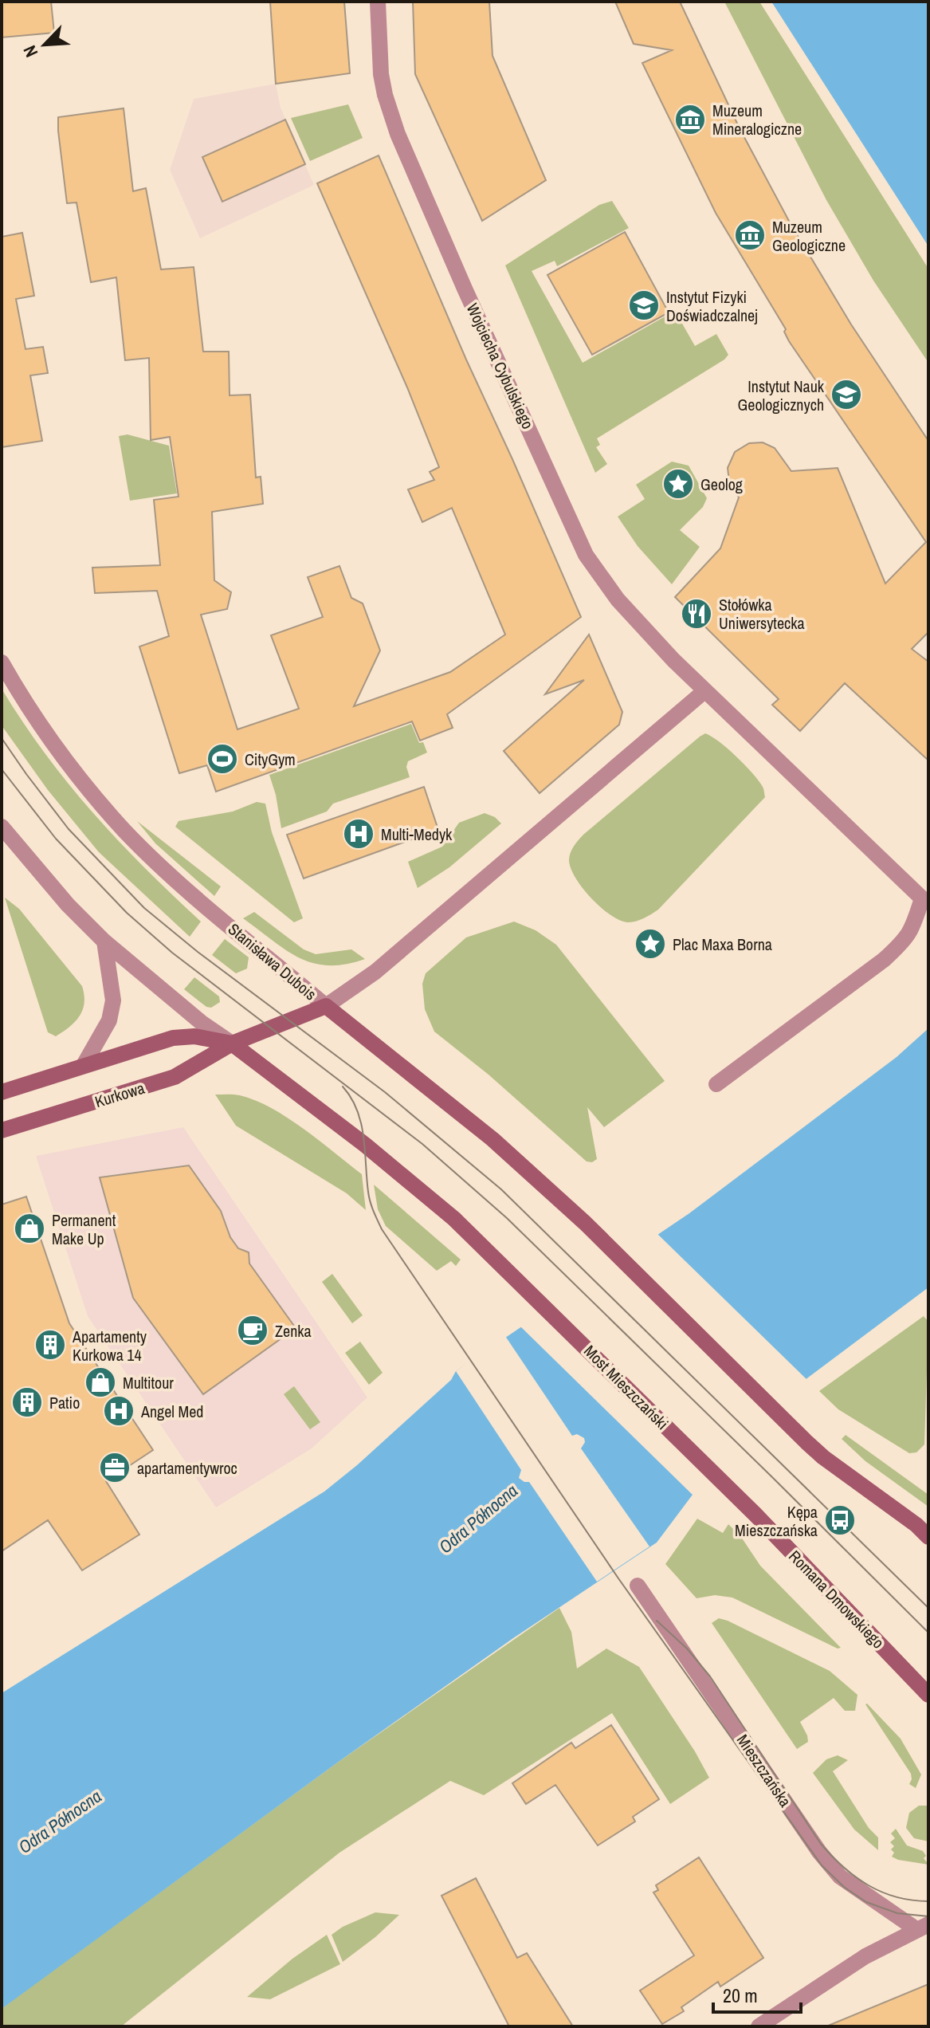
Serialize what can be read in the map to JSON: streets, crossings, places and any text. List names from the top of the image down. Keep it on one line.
{"streets":{"main road":["Stanisława Dubois","Kurkowa","Most Mieszczański","Romana Dmowskiego"],"street":["Wojciecha Cybulskiego","Mieszczańska"]},"crossings":[["Stanisława Dubois","Kurkowa"],["Kurkowa","Most Mieszczański"],["Most Mieszczański","Romana Dmowskiego"]],"water":["Odra Północna"],"places":{"museum":["Muzeum Mineralogiczne","Muzeum Geologiczne"],"school or university":["Instytut Fizyki Doświadczalnej","Instytut Nauk Geologicznych"],"place":["Geolog","Plac Maxa Borna"],"restaurant":["Stołówka Uniwersytecka"],"sports":["CityGym"],"hospital":["Multi-Medyk","Angel Med"],"shop":["Permanent Make Up","Multitour"],"cafe":["Zenka"],"building":["Apartamenty Kurkowa 14","Patio"],"office":["apartamentywroc"],"bus stop":["Kępa Mieszczańska"]},"scale_bar":"20 m","north":"bottom left"}
